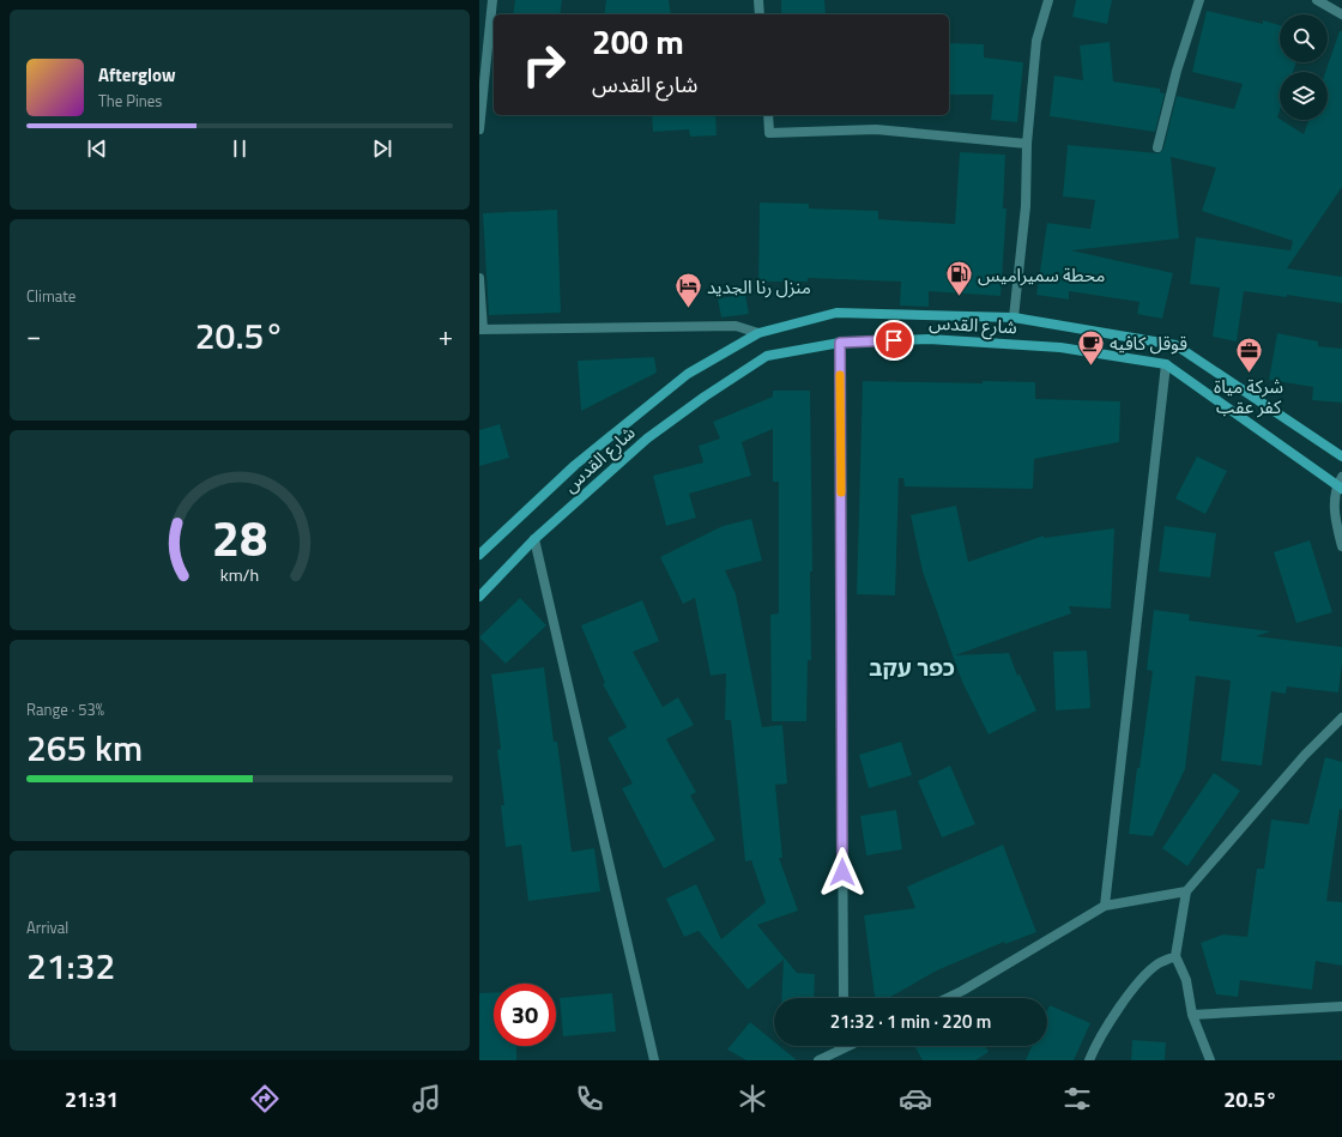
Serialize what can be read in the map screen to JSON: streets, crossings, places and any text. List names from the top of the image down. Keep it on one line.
{"streets":{"main road":["شارع القدس"]},"districts":["כפר עקב"],"places":{"fuel station":["محطة سميراميس"],"hotel":["منزل رنا الجديد"],"cafe":["قوقل كافيه"],"office":["شركة مياة كفر عقب"]},"page":{"turn":["200 m","شارع القدس"],"song":["Afterglow","The Pines"],"tile":["Climate",["Range · 53%","265 km"],["Arrival","21:32"]],"heat":["−","20.5°","+"],"limit":"30","trip":"21:32 · 1 min · 220 m","tabs":["21:31","20.5°"],"gauge":["28","km/h"]}}
